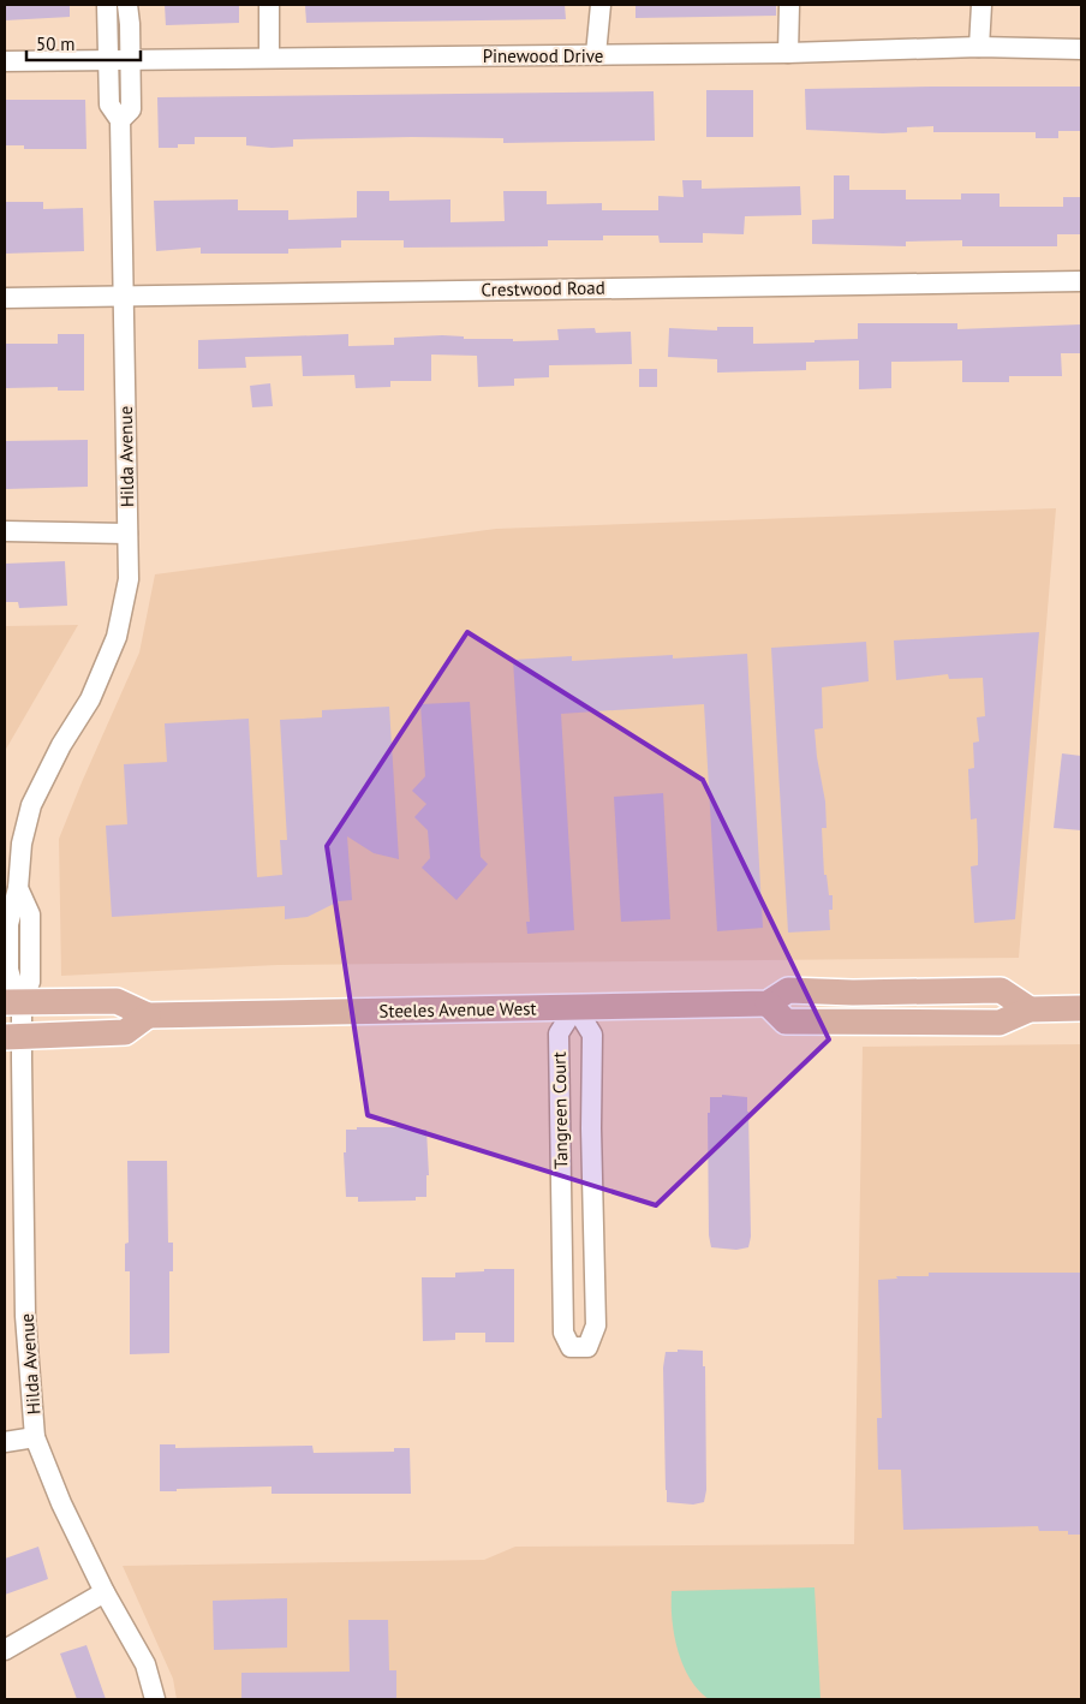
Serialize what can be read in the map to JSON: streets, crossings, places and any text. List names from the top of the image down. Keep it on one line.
{"streets":{"main road":["Steeles Avenue West"],"street":["Pinewood Drive","Crestwood Road","Hilda Avenue","Tangreen Court"]},"crossings":[["Pinewood Drive","Hilda Avenue"],["Crestwood Road","Hilda Avenue"],["Hilda Avenue","Steeles Avenue West"],["Steeles Avenue West","Tangreen Court"]],"scale_bar":"50 m"}
